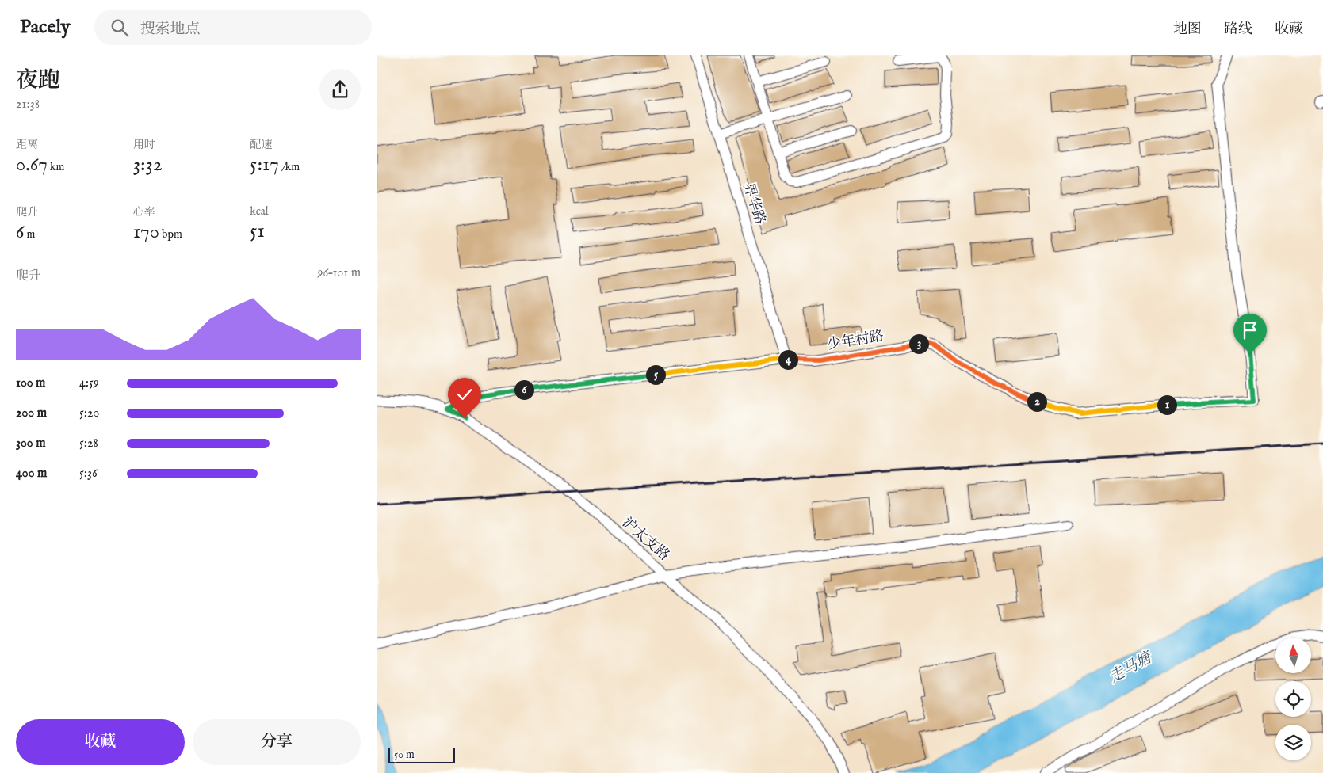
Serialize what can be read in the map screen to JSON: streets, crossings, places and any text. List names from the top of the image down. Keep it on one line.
{"streets":{"street":["界华路","少年村路","沪太支路"]},"crossings":[["界华路","少年村路"],["少年村路","沪太支路"]],"water":["走马塘"],"scale_bar":"50 m","north":"top","page":{"header":"Pacely","search":"搜索地点","nav":["地图","路线","收藏"],"heading":["夜跑","21:38"],"stats":[["距离","0.67 km"],["用时","3:32"],["配速","5:17 /km"],["爬升","6 m"],["心率","170 bpm"],["kcal","51"]],"chart":["爬升","96–101 m"],"pins":["3","4","5","6","2","1"],"list":[{"name":"100 m","note":"4:59"},{"name":"200 m","note":"5:20"},{"name":"300 m","note":"5:28"},{"name":"400 m","note":"5:36"}],"buttons":["收藏","分享"],"scale":"50 m"}}
